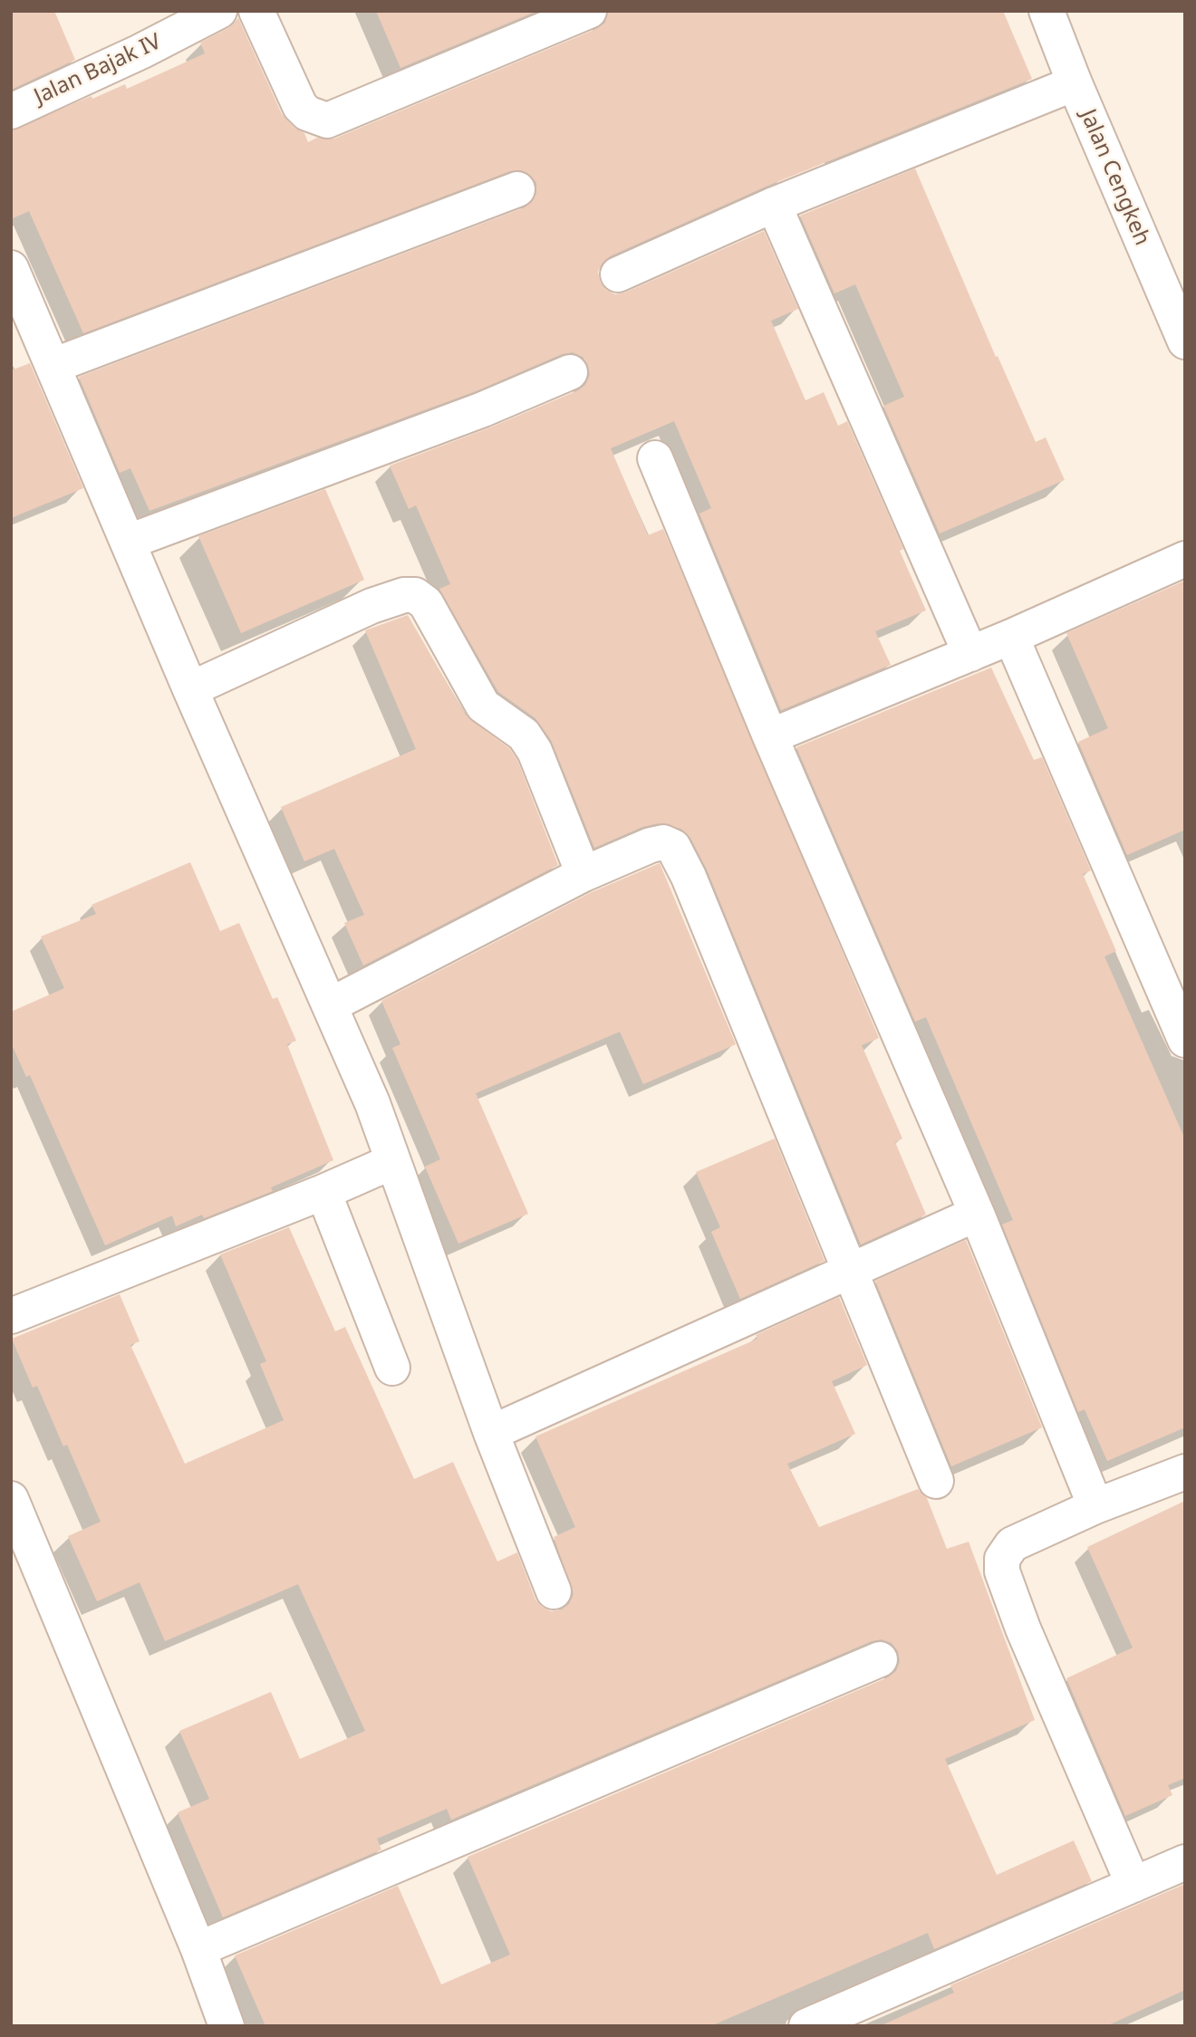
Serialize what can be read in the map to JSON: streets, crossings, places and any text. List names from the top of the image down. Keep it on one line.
{"streets":{"street":["Jalan Bajak IV","Jalan Cengkeh"]}}
